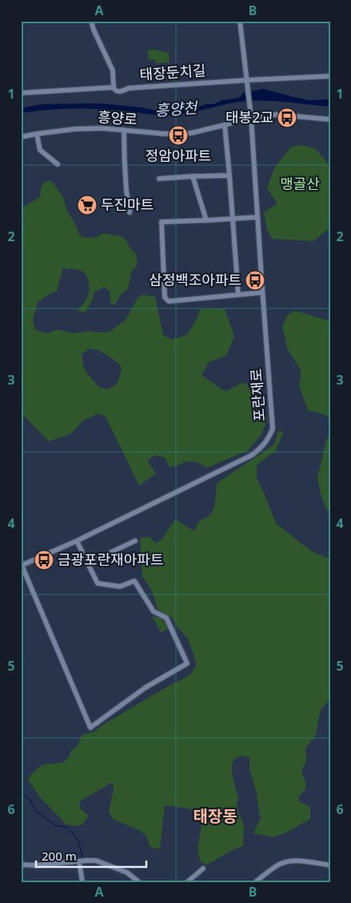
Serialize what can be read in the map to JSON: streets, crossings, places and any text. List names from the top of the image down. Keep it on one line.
{"streets":{"street":["태장둔치길","흥양로","포란재로"]},"crossings":[["태장둔치길","포란재로"],["흥양로","포란재로"]],"districts":["태장동"],"water":["흥양천"],"parks":["맹골산"],"places":{"bus stop":["태봉2교","정암아파트","삼정백조아파트","금광포란재아파트"],"supermarket":["두진마트"]},"scale_bar":"200 m","grid":{"columns":["A","B"],"rows":["1","2","3","4","5","6"]}}
